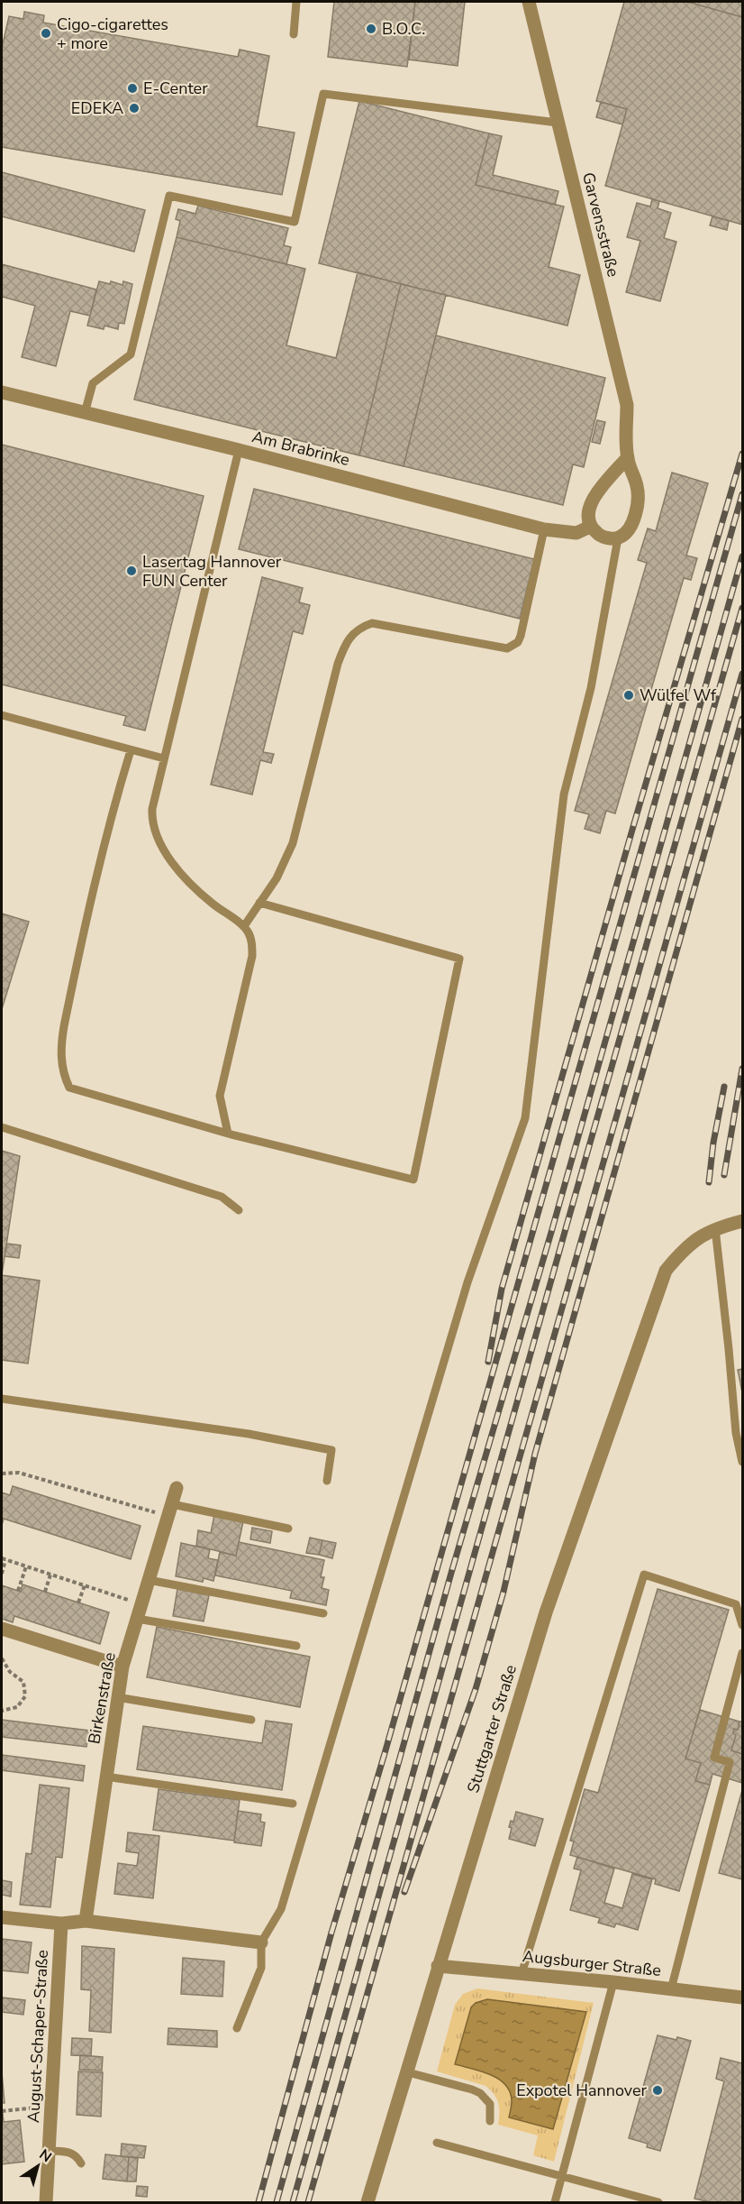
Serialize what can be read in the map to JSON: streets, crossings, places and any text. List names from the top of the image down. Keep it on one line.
{"streets":{"street":["Garvensstraße","Am Brabrinke","Birkenstraße","Stuttgarter Straße","Augsburger Straße","August-Schaper-Straße"]},"crossings":[["Stuttgarter Straße","Augsburger Straße"]],"places":["B.O.C.","Cigo-cigarettes + more","E-Center","EDEKA","Lasertag Hannover FUN Center","Wülfel Wf","Expotel Hannover"],"north":"top right"}
